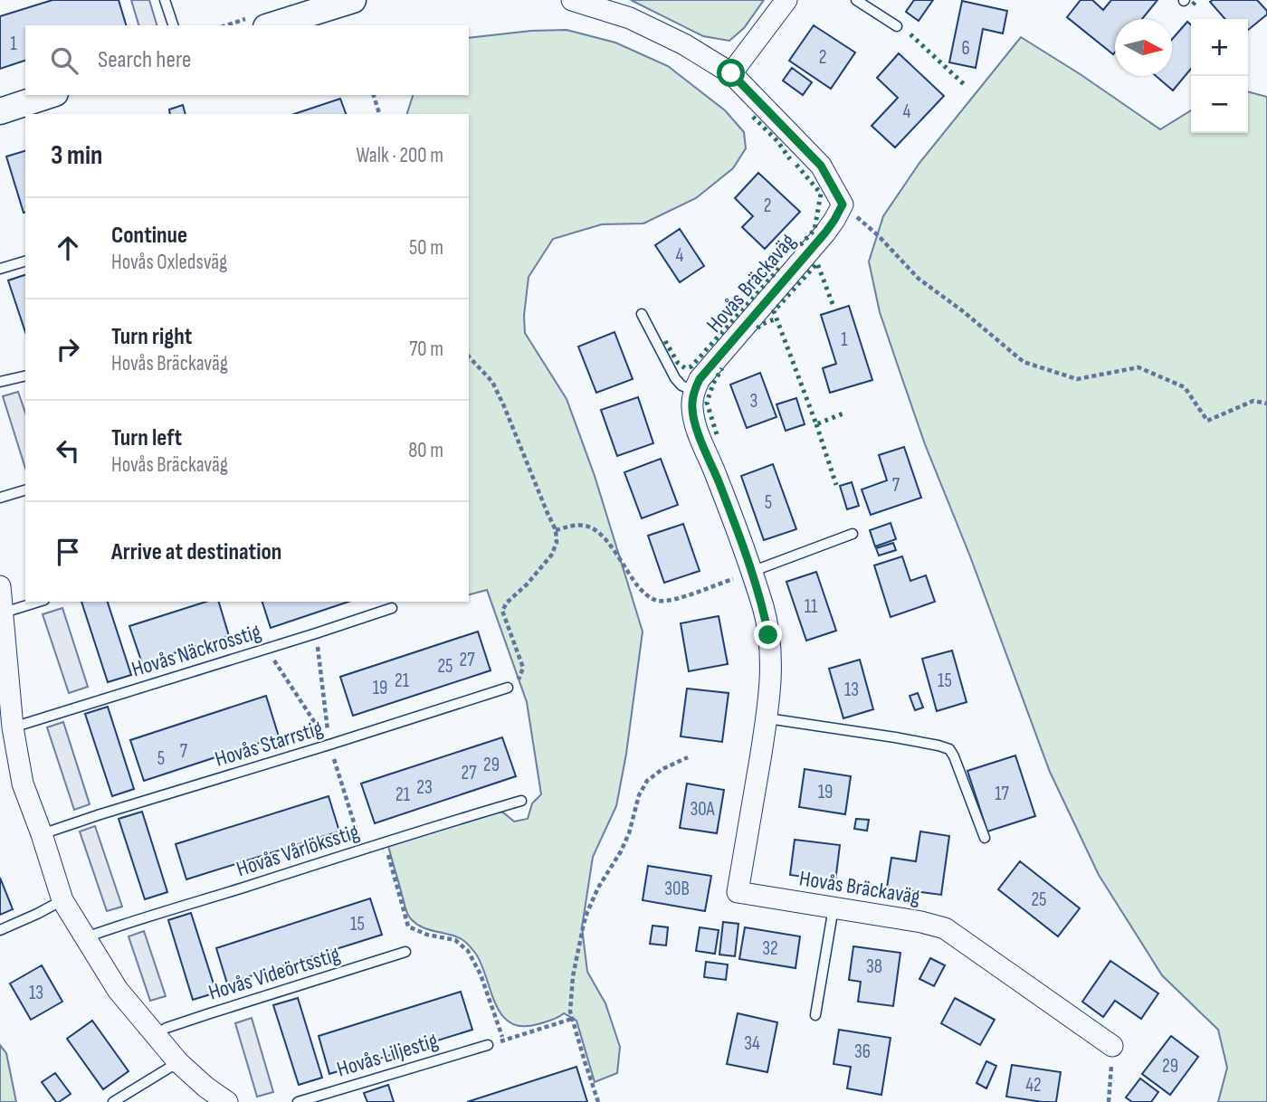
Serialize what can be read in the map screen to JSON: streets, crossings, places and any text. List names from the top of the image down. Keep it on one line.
{"streets":{"street":["Hovås Bräckaväg"],"lane":["Hovås Näckrosstig","Hovås Starrstig","Hovås Vårlöksstig","Hovås Videörtsstig","Hovås Liljestig"]},"house_numbers":["1","6","2","4","2","4","1","3","7","5","11","27","25","21","15","19","13","7","5","29","27","23","19","17","21","30A","30B","25","15","32","38","13","34","36","29","42"],"north":"right","page":{"map_buttons":["+","−"],"search":"Search here","heading":["3 min","Walk · 200 m"],"list":[["Continue","Hovås Oxledsväg","50 m"],["Turn right","Hovås Bräckaväg","70 m"],["Turn left","Hovås Bräckaväg","80 m"],"Arrive at destination"]}}
